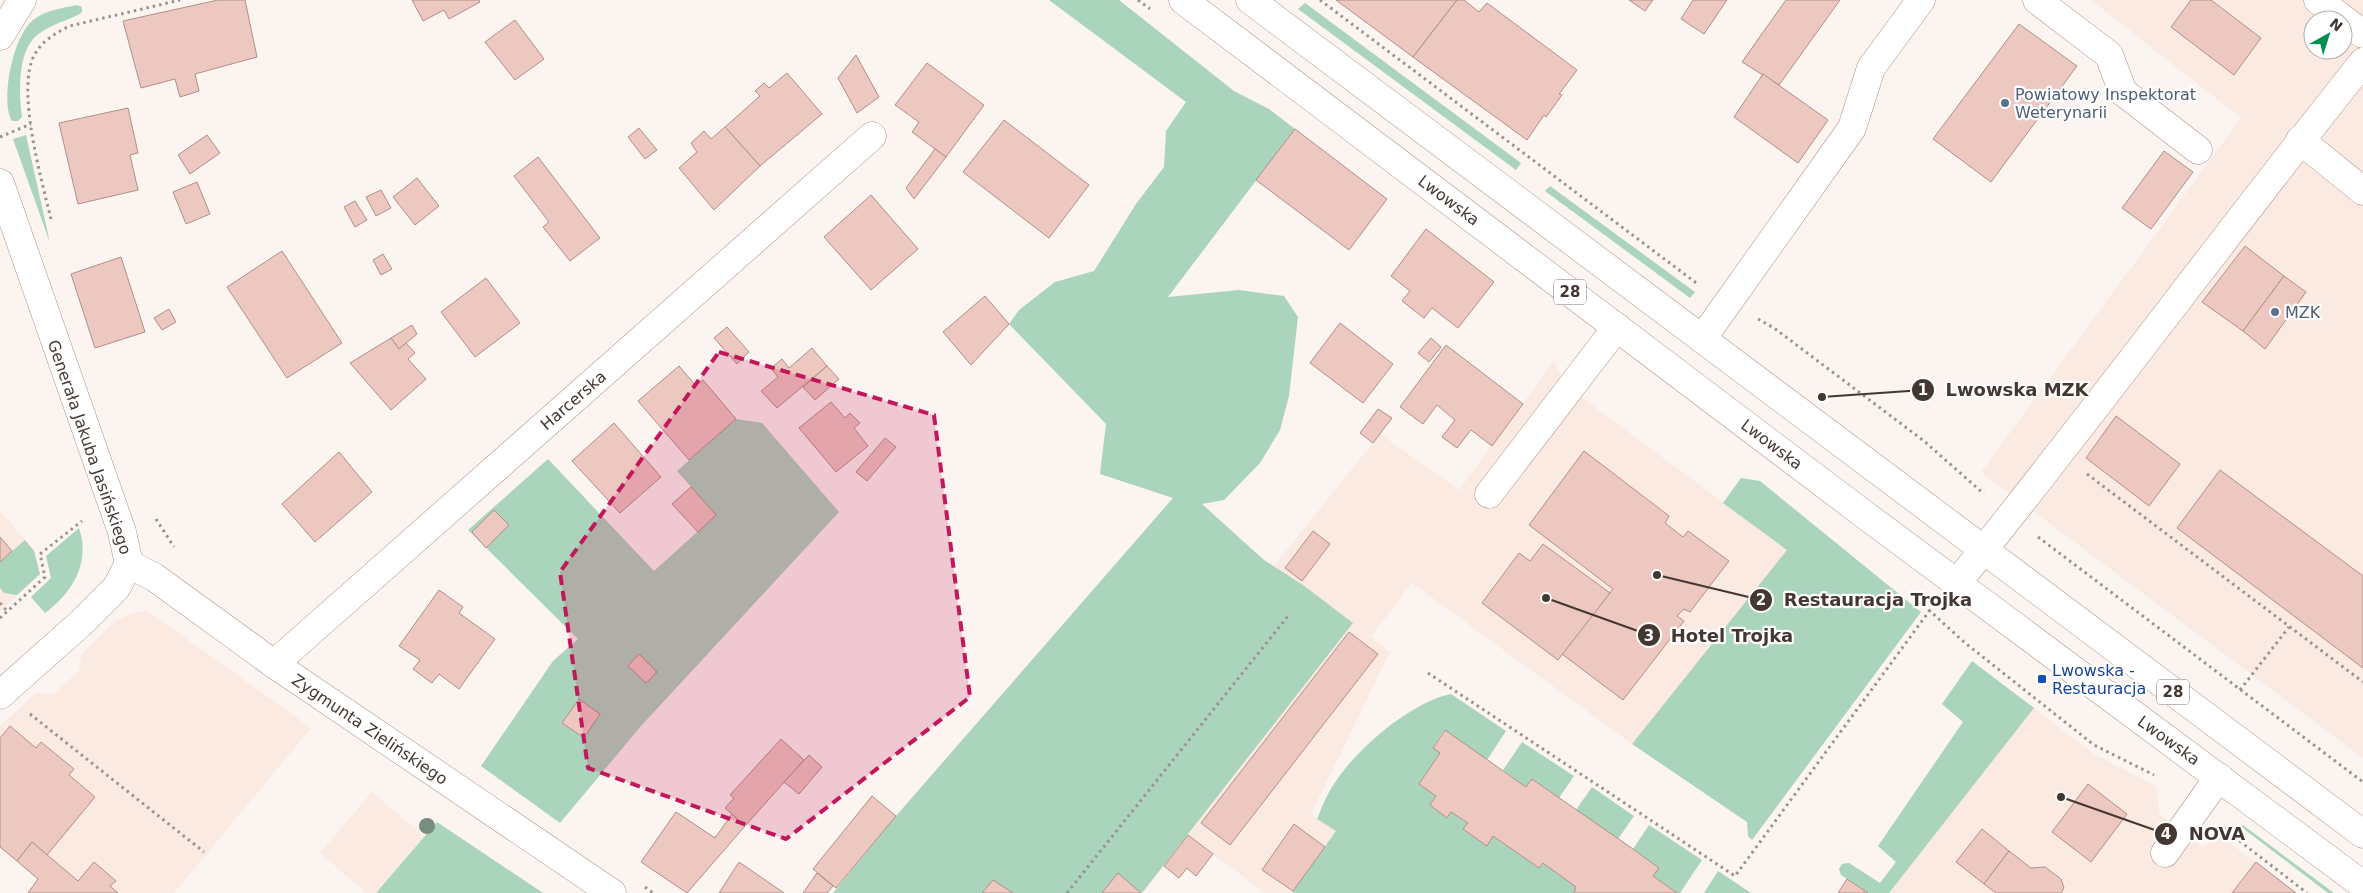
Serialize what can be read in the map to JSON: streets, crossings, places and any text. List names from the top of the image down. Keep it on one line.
{"streets":{"main road":["Lwowska","28","Harcerska","Generała Jakuba Jasińskiego","Zygmunta Zielińskiego"]},"crossings":[["Harcerska","Zygmunta Zielińskiego"],["Generała Jakuba Jasińskiego","Zygmunta Zielińskiego"]],"places":{"other":["Powiatowy Inspektorat Weterynarii","MZK","Lwowska MZK","Restauracja Trojka","Hotel Trojka","NOVA"],"transit":["Lwowska - Restauracja"]},"north":"top right"}
